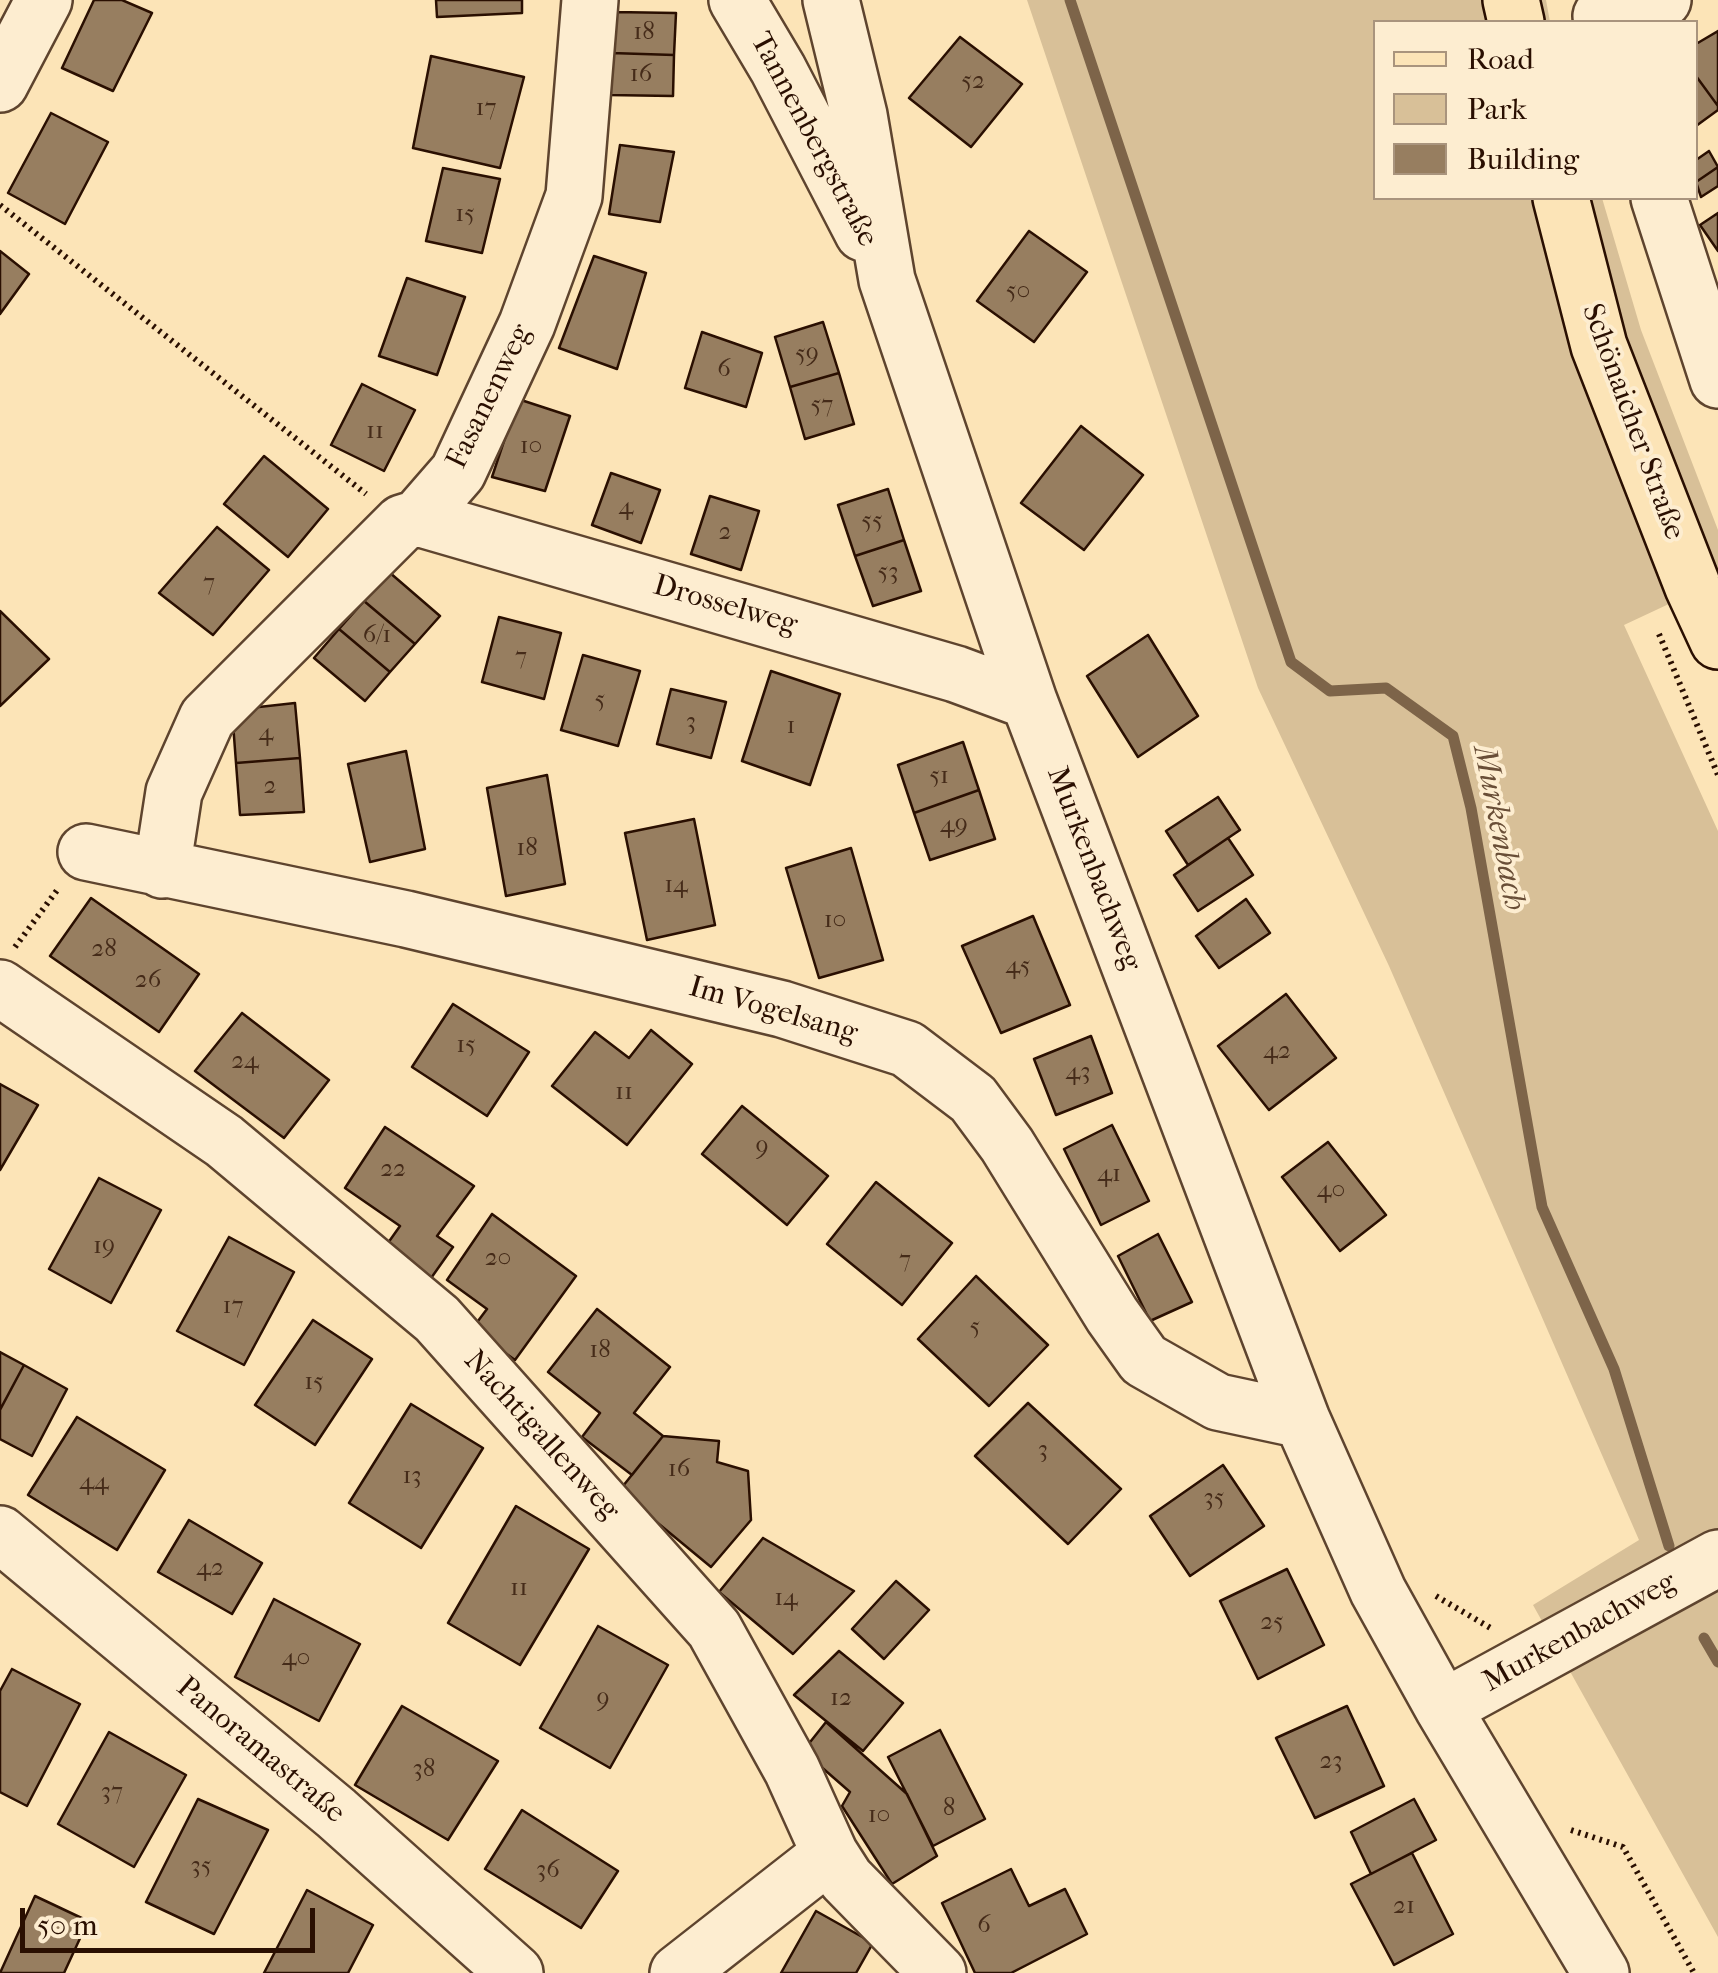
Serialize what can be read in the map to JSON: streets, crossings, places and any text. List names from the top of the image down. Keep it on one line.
{"streets":{"main road":["Schönaicher Straße"],"street":["Tannenbergstraße","Fasanenweg","Drosselweg","Murkenbachweg","Im Vogelsang","Nachtigallenweg","Panoramastraße"]},"crossings":[["Tannenbergstraße","Murkenbachweg"],["Fasanenweg","Drosselweg"],["Fasanenweg","Im Vogelsang"],["Drosselweg","Murkenbachweg"],["Murkenbachweg","Im Vogelsang"]],"water":["Murkenbach"],"house_numbers":["18","16","52","17","15","50","59","6","57","11","10","4","55","2","53","7","6/1","7","5","3","1","4","51","2","49","18","14","10","28","45","26","15","42","24","43","11","9","22","41","40","19","20","7","17","5","18","15","3","16","13","44","35","42","11","14","25","40","12","9","23","38","37","8","10","35","36","21","6"],"legend":["Road","Park","Building"],"scale_bar":"50 m"}
